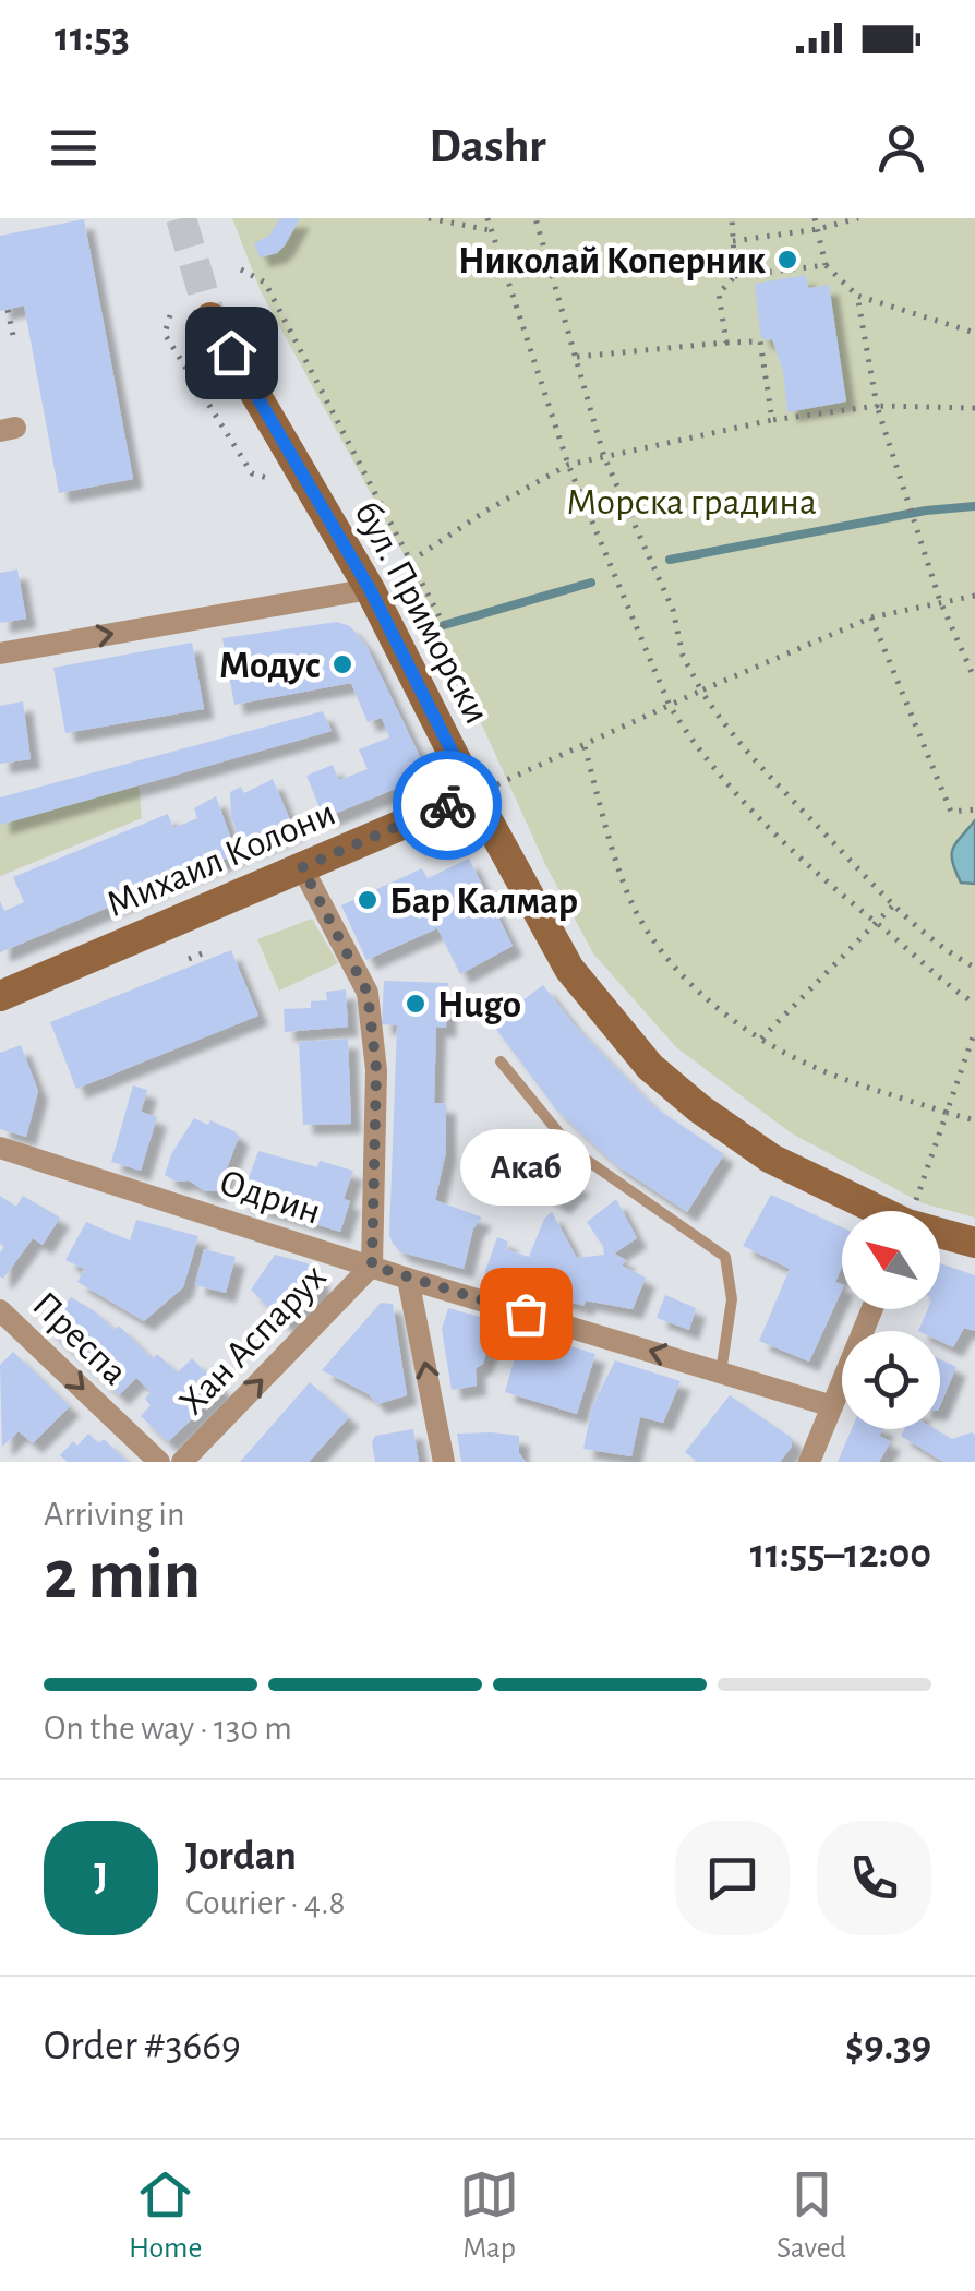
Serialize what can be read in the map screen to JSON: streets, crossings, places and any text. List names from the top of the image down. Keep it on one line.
{"streets":{"main road":["бул. Приморски","Михаил Колони"],"street":["Одрин","Преспа","Хан Аспарух"]},"crossings":[["бул. Приморски","Михаил Колони"],["Одрин","Хан Аспарух"]],"one_way":["Одрин","Преспа","Хан Аспарух"],"parks":["Морска градина"],"places":["Николай Коперник","Модус","Бар Калмар","Hugo","Акаб"],"north":"top left","page":{"status":"11:53","header":"Dashr","bubble":"Акаб","heading":["2 min","Arriving in","11:55–12:00"],"panel":["Jordan","Courier · 4.8","Order #3669","$9.39"],"bar":"On the way · 130 m","round":"J","tabs":["Home","Map","Saved"]}}
